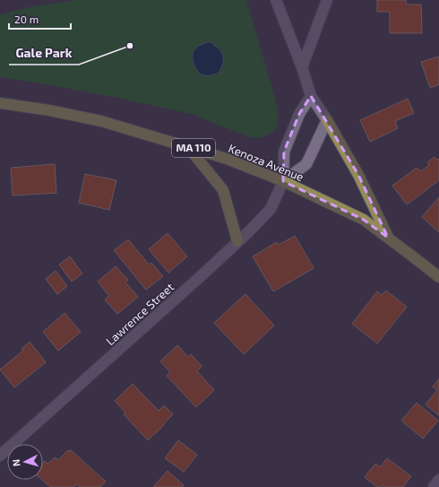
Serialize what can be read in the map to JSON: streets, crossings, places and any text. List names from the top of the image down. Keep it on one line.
{"streets":{"main road":["MA 110","Kenoza Avenue"],"street":["Lawrence Street"]},"crossings":[["Kenoza Avenue","Lawrence Street"]],"places":["Gale Park"],"scale_bar":"20 m","north":"left"}
